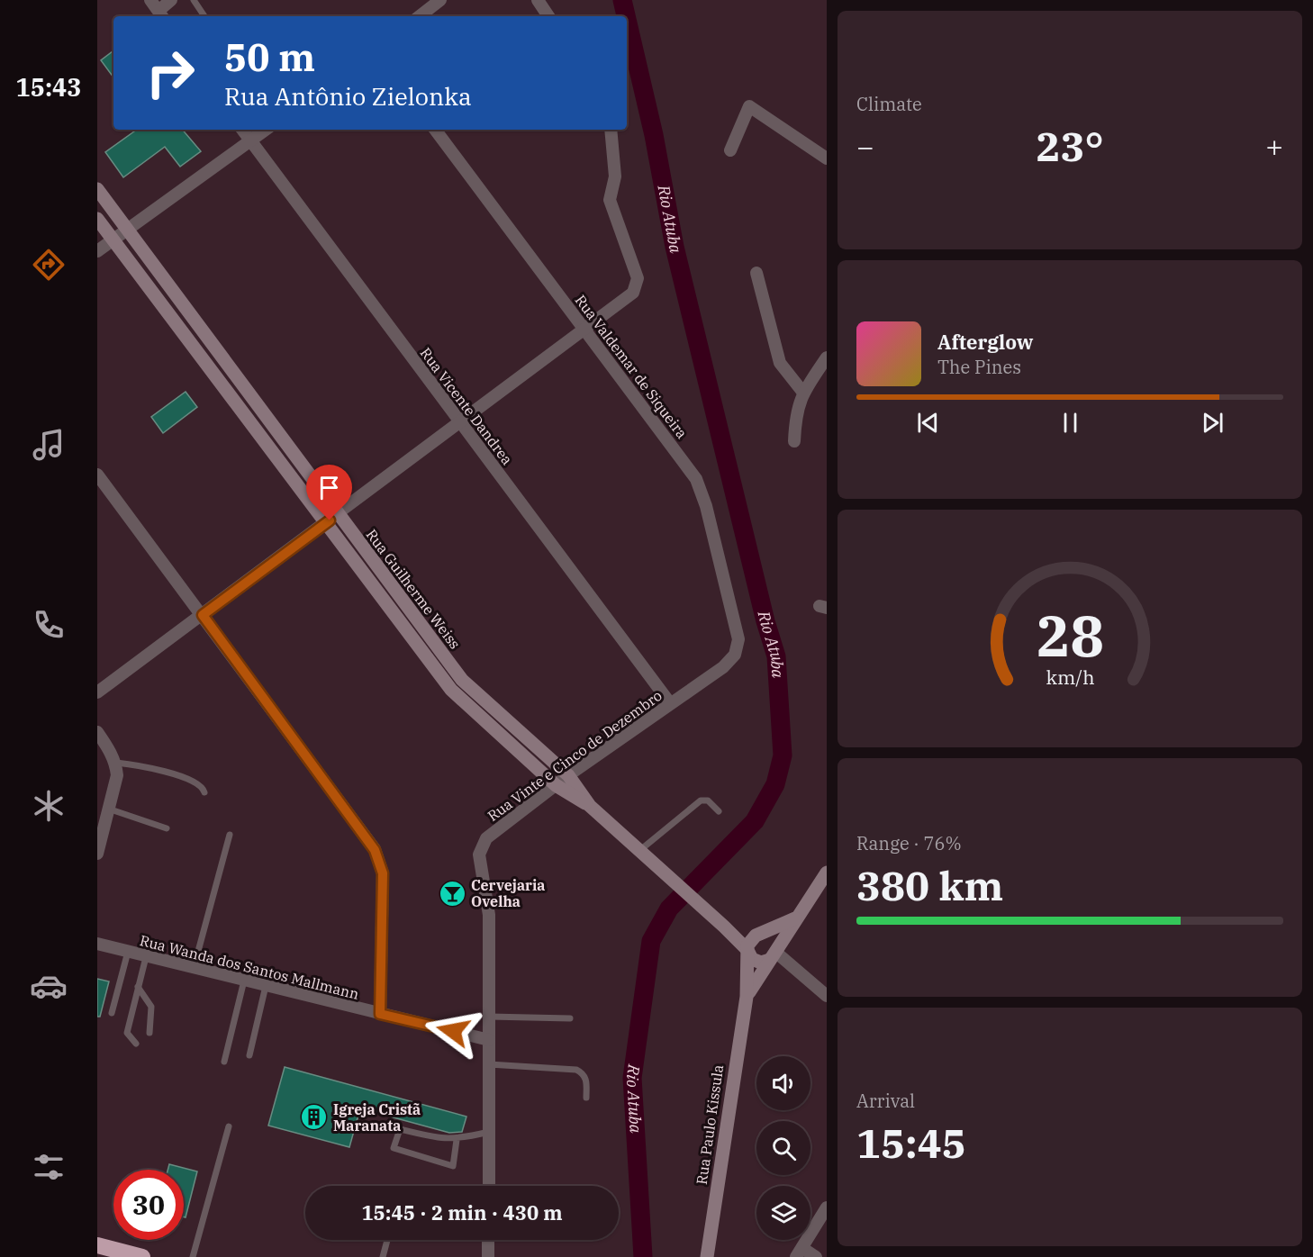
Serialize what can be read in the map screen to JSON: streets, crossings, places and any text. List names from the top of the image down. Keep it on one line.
{"streets":{"street":["Rua Valdemar de Siqueira","Rua Vicente Dandrea","Rua Guilherme Weiss","Rua Vinte e Cinco de Dezembro","Rua Wanda dos Santos Mallmann","Rua Paulo Kissula"]},"crossings":[["Rua Valdemar de Siqueira","Rua Vinte e Cinco de Dezembro"],["Rua Vicente Dandrea","Rua Vinte e Cinco de Dezembro"],["Rua Guilherme Weiss","Rua Vinte e Cinco de Dezembro"],["Rua Guilherme Weiss","Rua Paulo Kissula"],["Rua Vinte e Cinco de Dezembro","Rua Wanda dos Santos Mallmann"]],"water":["Rio Atuba"],"places":{"bar":["Cervejaria Ovelha"],"building":["Igreja Cristã Maranata"]},"page":{"tabs":"15:43","tile":["Climate",["Range · 76%","380 km"],["Arrival","15:45"]],"turn":["50 m","Rua Antônio Zielonka"],"heat":["−","23°","+"],"song":["Afterglow","The Pines"],"limit":"30","trip":"15:45 · 2 min · 430 m","gauge":["28","km/h"]}}
